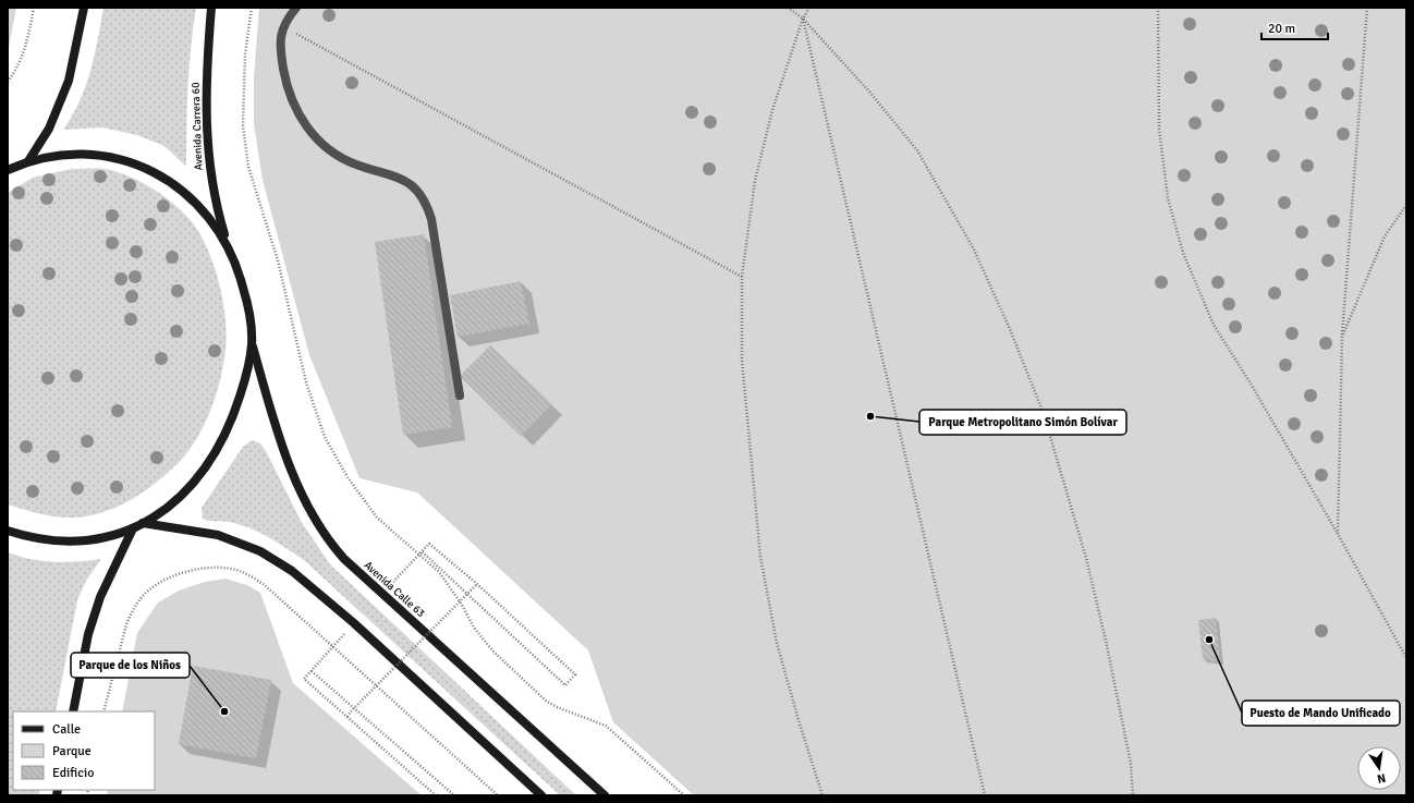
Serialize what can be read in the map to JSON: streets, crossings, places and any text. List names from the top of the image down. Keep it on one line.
{"streets":{"main road":["Avenida Carrera 60","Avenida Calle 63"]},"places":["Parque Metropolitano Simón Bolívar","Puesto de Mando Unificado","Parque de los Niños"],"legend":["Calle","Parque","Edificio"],"scale_bar":"20 m","north":"bottom"}
